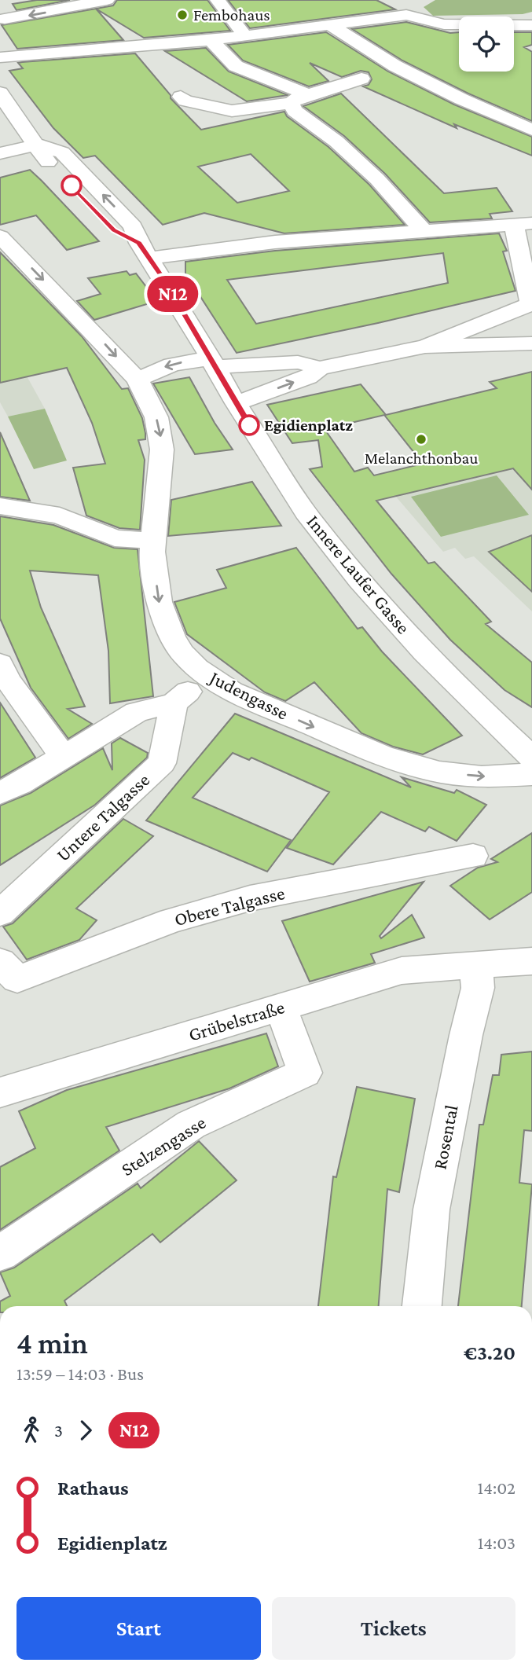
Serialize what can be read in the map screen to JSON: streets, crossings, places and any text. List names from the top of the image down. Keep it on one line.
{"streets":{"street":["Innere Laufer Gasse","Judengasse","Untere Talgasse","Obere Talgasse","Grübelstraße","Rosental","Stelzengasse"]},"crossings":[["Grübelstraße","Rosental"],["Grübelstraße","Stelzengasse"]],"one_way":["Judengasse"],"places":["Fembohaus","Egidienplatz","Melanchthonbau"],"lines":["bus line N12"],"page":{"on_map":"N12","heading":["4 min","13:59 – 14:03 · Bus","€3.20"],"legs":["3","N12"],"list":[{"name":"Rathaus","value":"14:02"},{"name":"Egidienplatz","value":"14:03"}],"buttons":["Start","Tickets"]}}
